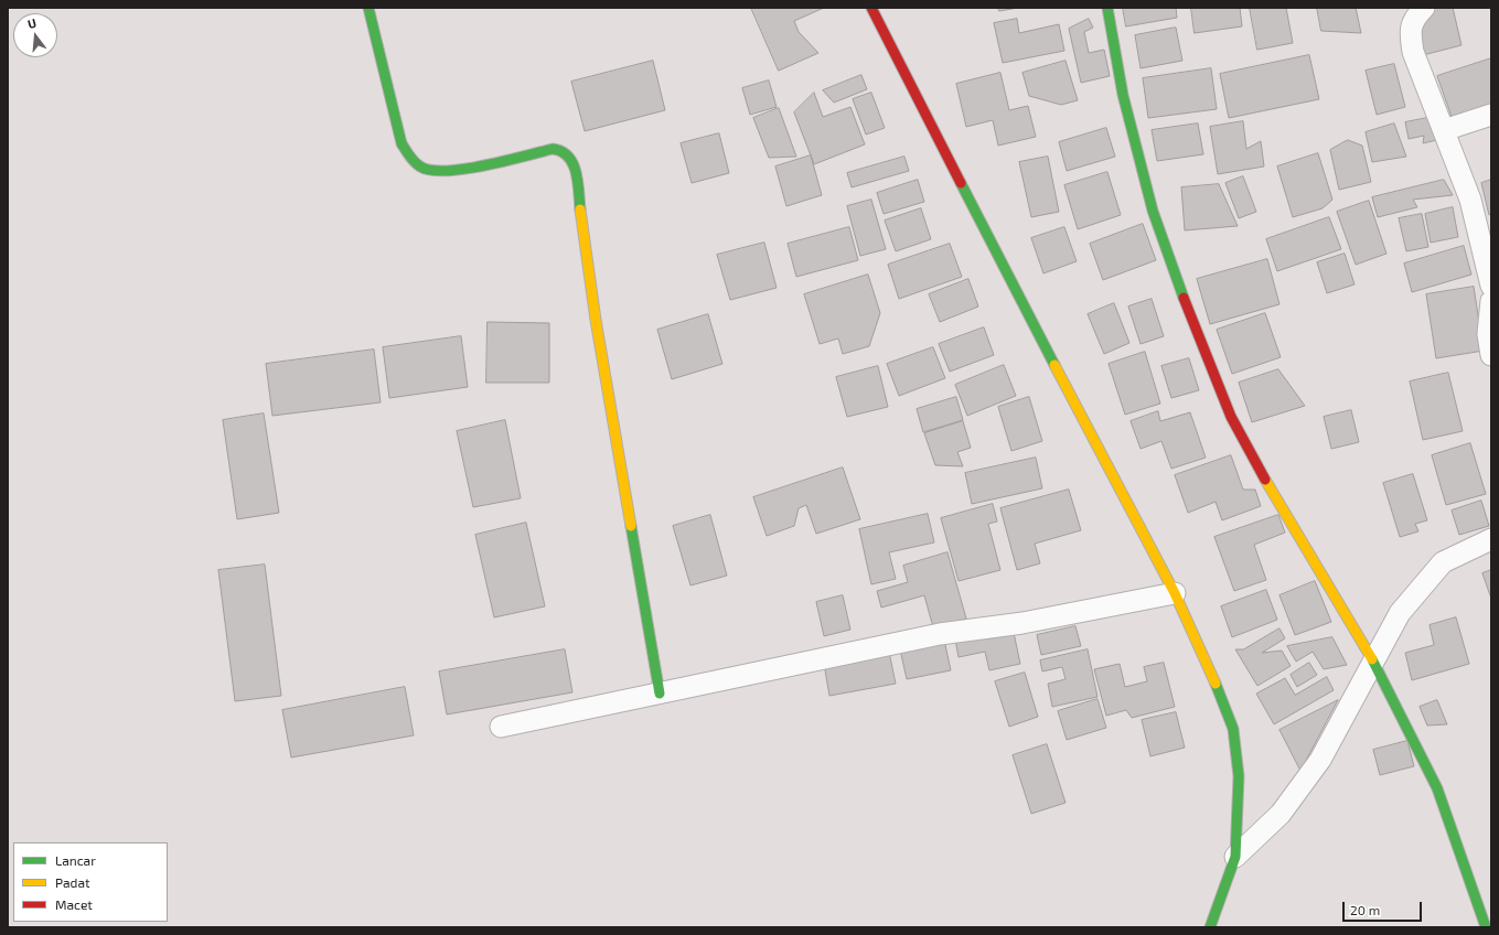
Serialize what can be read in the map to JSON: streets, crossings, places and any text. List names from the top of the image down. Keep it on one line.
{"legend":["Lancar","Padat","Macet"],"scale_bar":"20 m","north":"top"}
